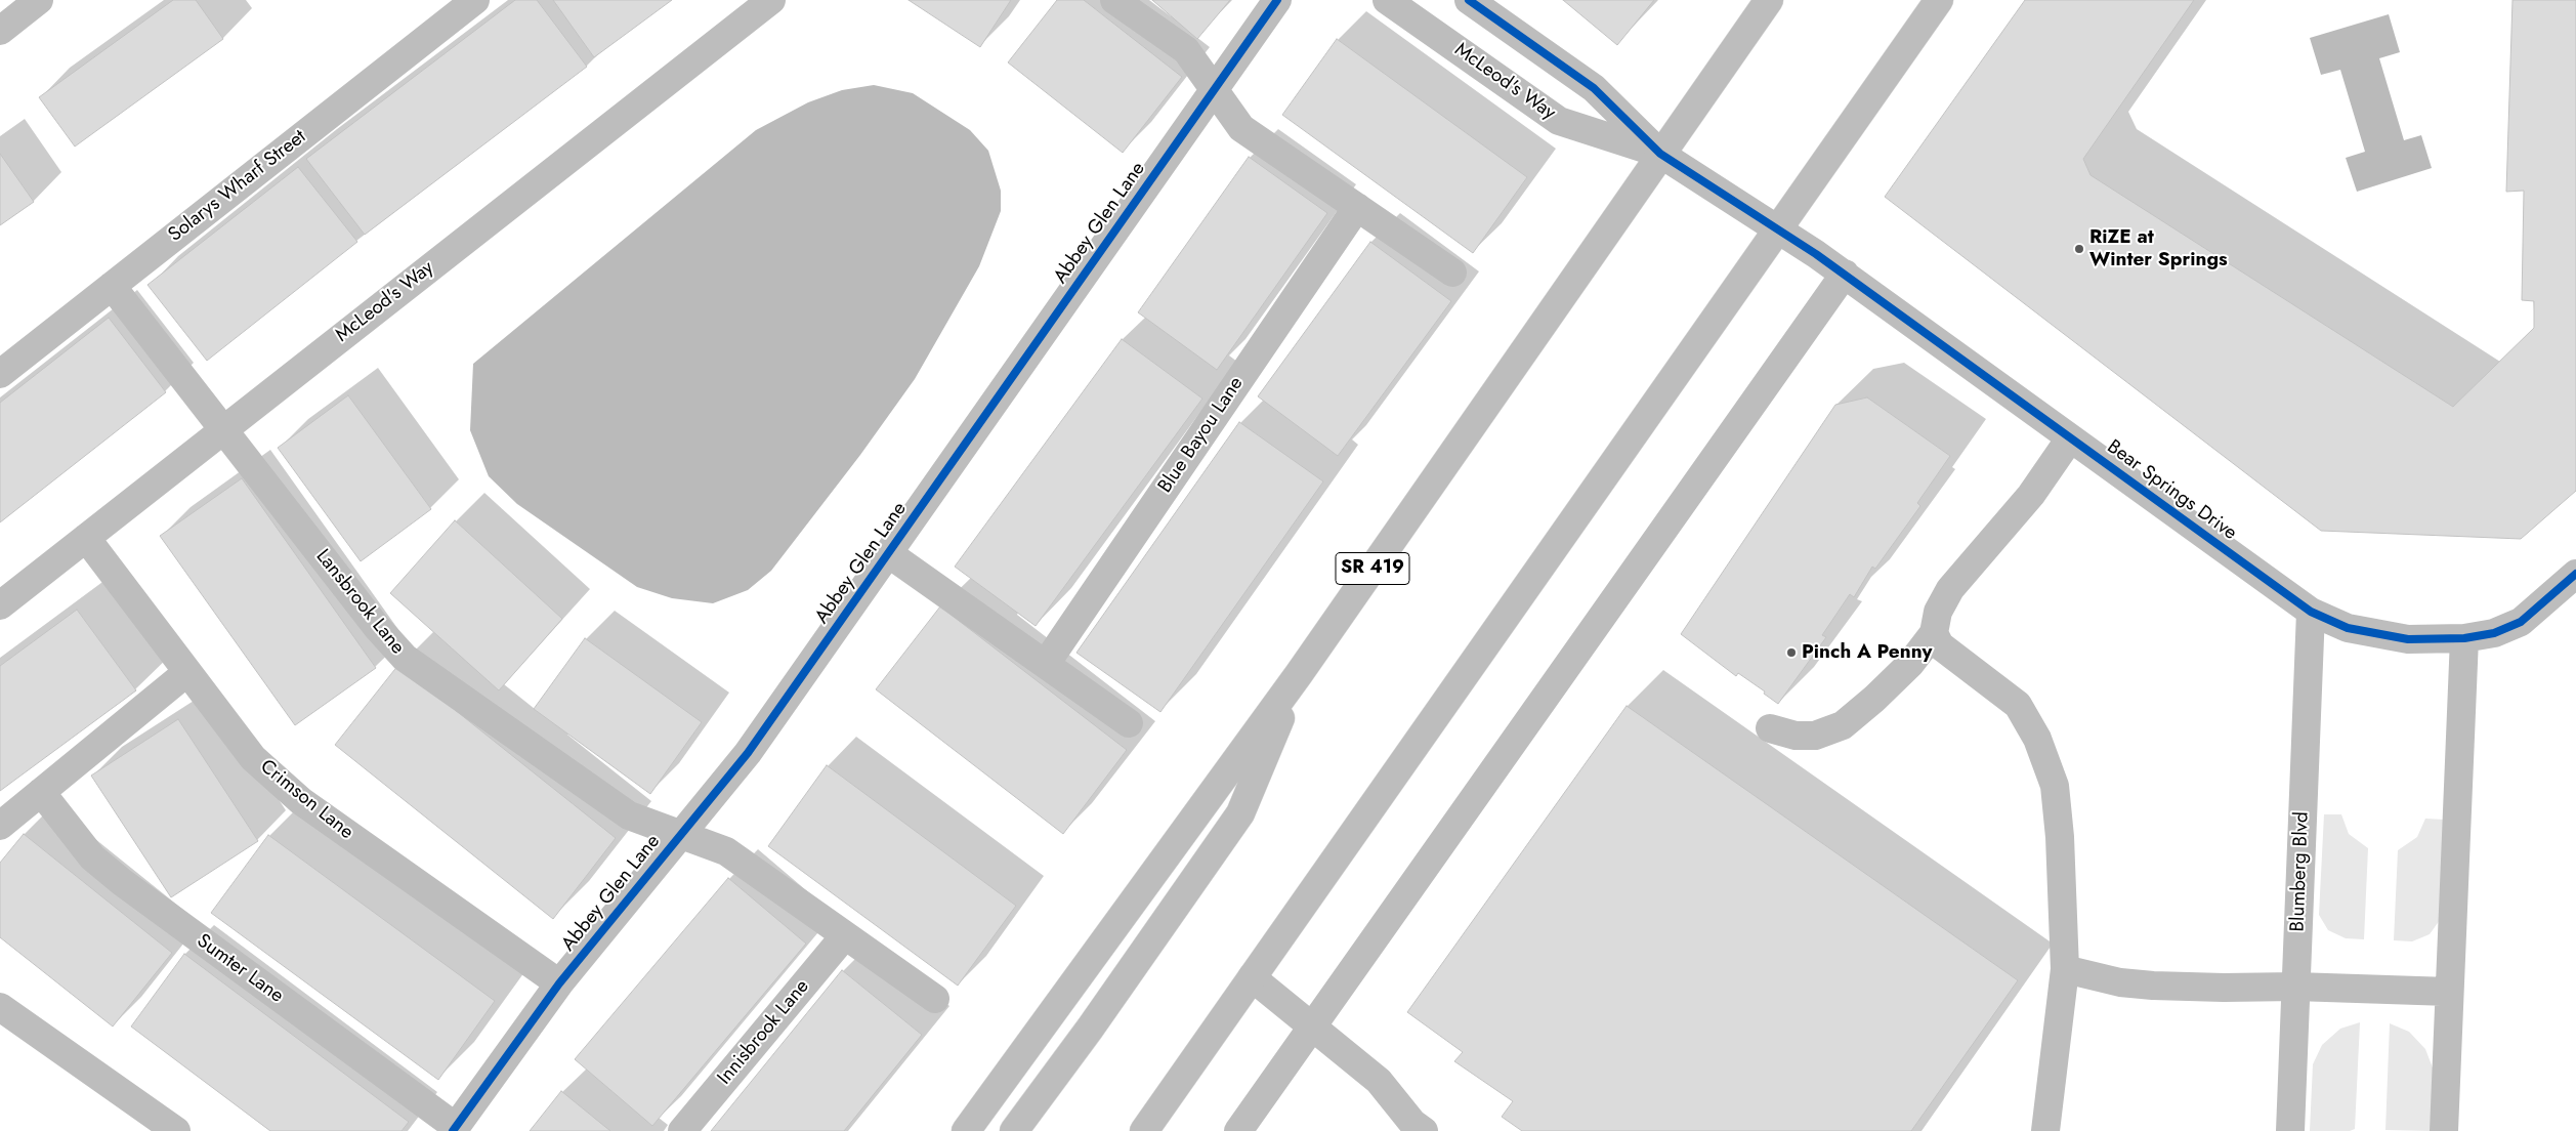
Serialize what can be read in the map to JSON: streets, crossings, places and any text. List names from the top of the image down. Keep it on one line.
{"streets":{"street":["McLeod's Way","Solarys Wharf Street","Abbey Glen Lane","Blue Bayou Lane","Bear Springs Drive","SR 419","Lansbrook Lane","Crimson Lane","Blumberg Blvd","Sumter Lane","Innisbrook Lane"]},"crossings":[["McLeod's Way","Bear Springs Drive"],["McLeod's Way","SR 419"],["McLeod's Way","Lansbrook Lane"],["McLeod's Way","Crimson Lane"],["Solarys Wharf Street","Lansbrook Lane"],["Abbey Glen Lane","Lansbrook Lane"],["Abbey Glen Lane","Crimson Lane"],["Abbey Glen Lane","Sumter Lane"],["Bear Springs Drive","SR 419"],["Bear Springs Drive","Blumberg Blvd"]],"places":["RiZE at Winter Springs","Pinch A Penny"]}
